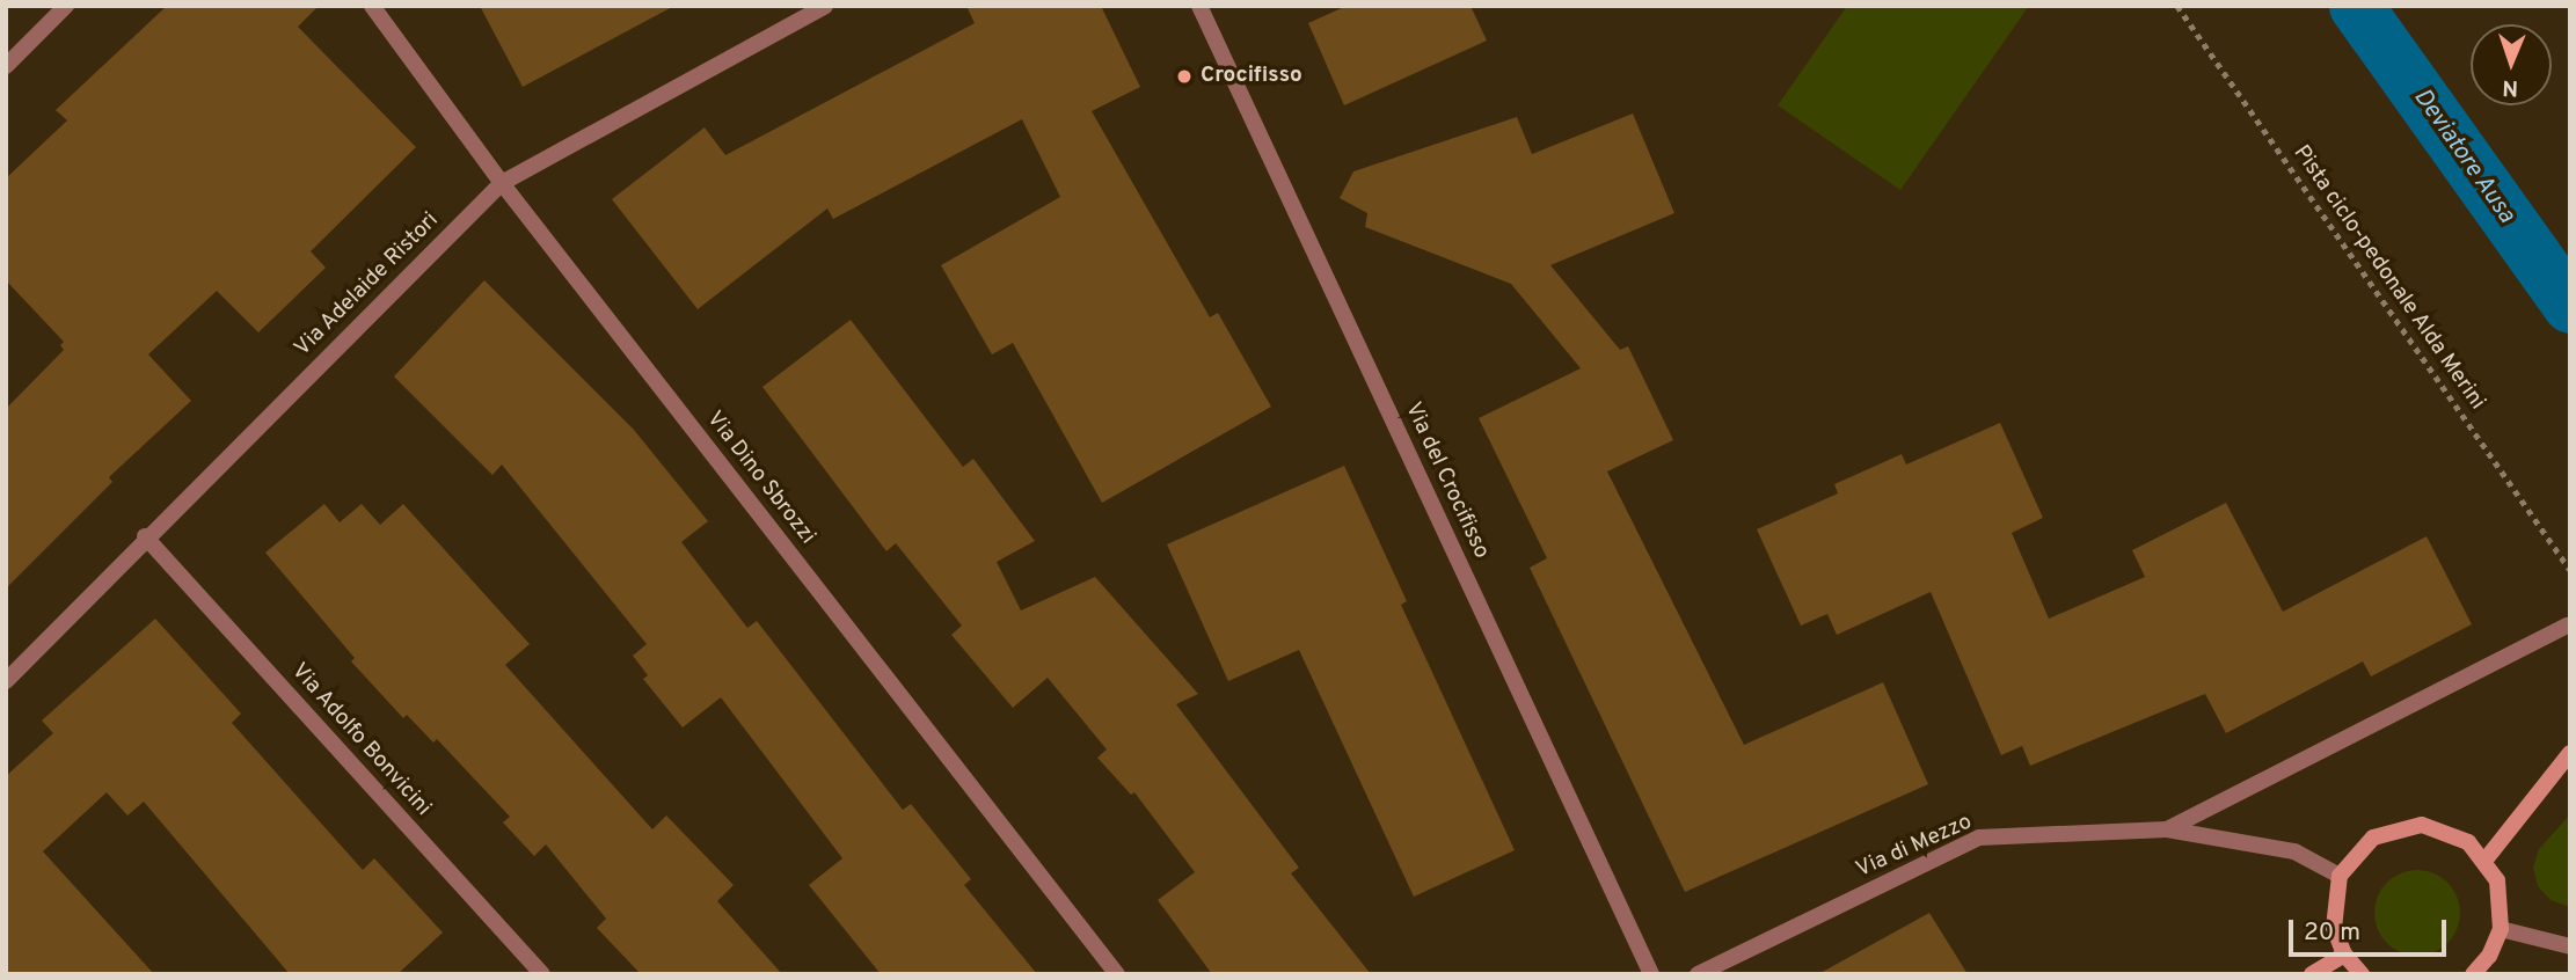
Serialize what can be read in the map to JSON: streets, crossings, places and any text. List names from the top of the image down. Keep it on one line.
{"streets":{"street":["Via Adelaide Ristori","Via Dino Sbrozzi","Via del Crocifisso","Via Adolfo Bonvicini","Via di Mezzo"],"path":["Pista ciclo-pedonale Alda Merini"]},"crossings":[["Via Adelaide Ristori","Via Dino Sbrozzi"],["Via Adelaide Ristori","Via Adolfo Bonvicini"]],"water":["Deviatore Ausa"],"places":["Crocifisso"],"scale_bar":"20 m","north":"bottom"}
